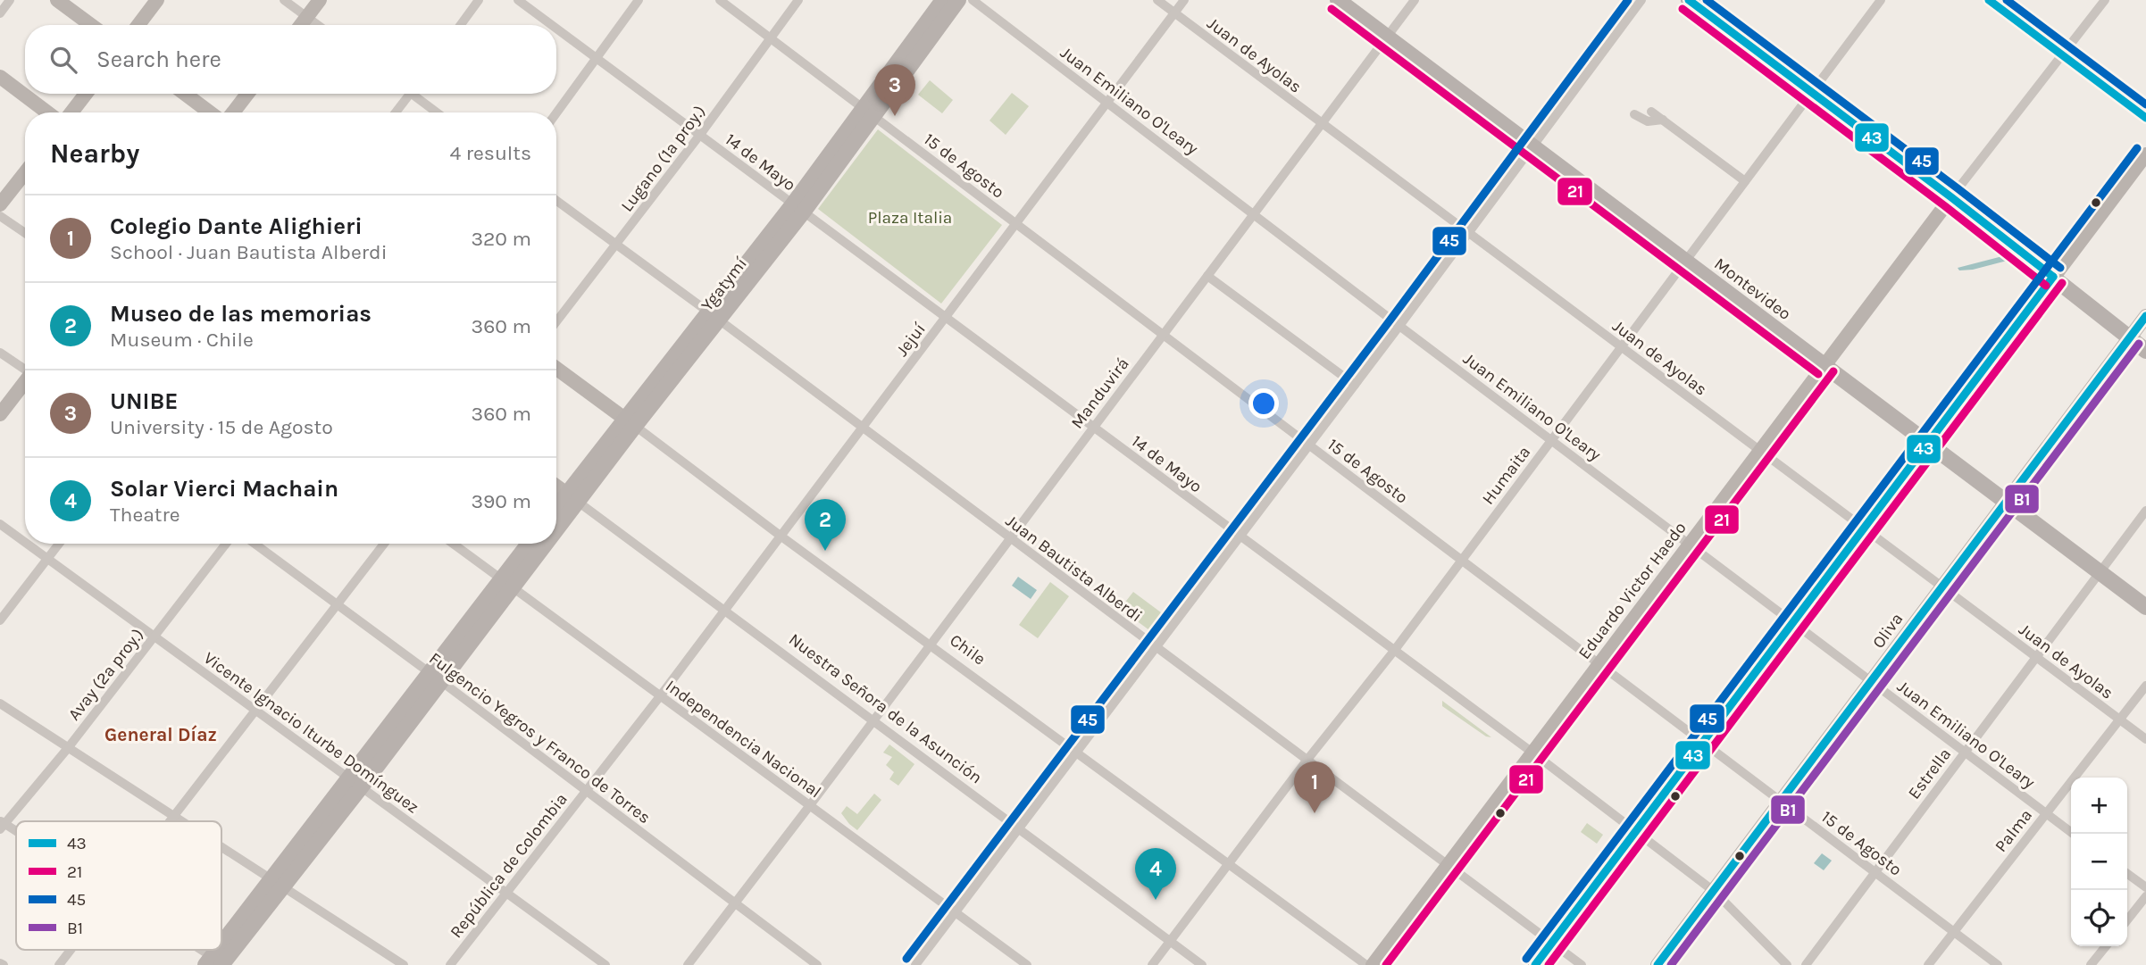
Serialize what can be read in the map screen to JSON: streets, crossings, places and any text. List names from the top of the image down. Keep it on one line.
{"streets":{"main road":["Ygatymí","Montevideo"],"street":["Juan de Ayolas","Juan Emiliano O'Leary","Lugano (1ª proy.)","14 de Mayo","15 de Agosto","Jejuí","Manduvirá","Humaita","Juan Bautista Alberdi","Eduardo Victor Haedo","Oliva","Chile","Avay (2ª proy.)","Nuestra Señora de la Asunción","Vicente Ignacio Iturbe Domínguez","Fulgencio Yegros y Franco de Torres","Independencia Nacional","Estrella","Palma","República de Colombia"]},"crossings":[["Juan de Ayolas","Jejuí"],["Juan de Ayolas","Manduvirá"],["Juan de Ayolas","Humaita"],["Juan de Ayolas","Eduardo Victor Haedo"],["Juan de Ayolas","Oliva"],["Juan de Ayolas","Estrella"],["Juan de Ayolas","Palma"],["Juan Emiliano O'Leary","Jejuí"],["Juan Emiliano O'Leary","Manduvirá"],["Juan Emiliano O'Leary","Humaita"],["Juan Emiliano O'Leary","Eduardo Victor Haedo"],["Juan Emiliano O'Leary","Oliva"],["Juan Emiliano O'Leary","Estrella"],["Juan Emiliano O'Leary","Palma"],["Lugano (1ª proy.)","14 de Mayo"],["Lugano (1ª proy.)","15 de Agosto"],["Lugano (1ª proy.)","Juan Bautista Alberdi"],["14 de Mayo","Ygatymí"],["14 de Mayo","Jejuí"],["14 de Mayo","Manduvirá"],["14 de Mayo","Humaita"],["14 de Mayo","Eduardo Victor Haedo"],["14 de Mayo","Oliva"],["15 de Agosto","Ygatymí"],["15 de Agosto","Jejuí"],["15 de Agosto","Manduvirá"],["15 de Agosto","Humaita"],["15 de Agosto","Eduardo Victor Haedo"],["15 de Agosto","Oliva"],["15 de Agosto","Estrella"],["15 de Agosto","Palma"],["Ygatymí","Juan Bautista Alberdi"],["Ygatymí","Chile"],["Ygatymí","Nuestra Señora de la Asunción"],["Ygatymí","Independencia Nacional"],["Montevideo","Manduvirá"],["Montevideo","Humaita"],["Montevideo","Eduardo Victor Haedo"],["Montevideo","Oliva"],["Montevideo","Estrella"],["Jejuí","Juan Bautista Alberdi"],["Jejuí","Chile"],["Jejuí","Nuestra Señora de la Asunción"],["Jejuí","Independencia Nacional"],["Jejuí","República de Colombia"],["Manduvirá","Juan Bautista Alberdi"],["Manduvirá","Chile"],["Manduvirá","Nuestra Señora de la Asunción"],["Manduvirá","Fulgencio Yegros y Franco de Torres"],["Manduvirá","Independencia Nacional"],["Humaita","Juan Bautista Alberdi"],["Humaita","Chile"],["Humaita","Nuestra Señora de la Asunción"],["Juan Bautista Alberdi","Eduardo Victor Haedo"],["Avay (2ª proy.)","Vicente Ignacio Iturbe Domínguez"],["Vicente Ignacio Iturbe Domínguez","República de Colombia"],["Fulgencio Yegros y Franco de Torres","República de Colombia"],["Independencia Nacional","República de Colombia"]],"districts":["General Díaz"],"parks":["Plaza Italia"],"lines":["transit line 43","transit line 45","transit line 21","transit line B1"],"legend":["43","21","45","B1"],"page":{"search":"Search here","pins":["3","2","1","4"],"heading":["Nearby","4 results"],"list":[{"mark":"1","name":"Colegio Dante Alighieri","note":"School · Juan Bautista Alberdi","value":"320 m"},{"mark":"2","name":"Museo de las memorias","note":"Museum · Chile","value":"360 m"},{"mark":"3","name":"UNIBE","note":"University · 15 de Agosto","value":"360 m"},{"mark":"4","name":"Solar Vierci Machain","note":"Theatre","value":"390 m"}],"map_buttons":["+","−"]}}
